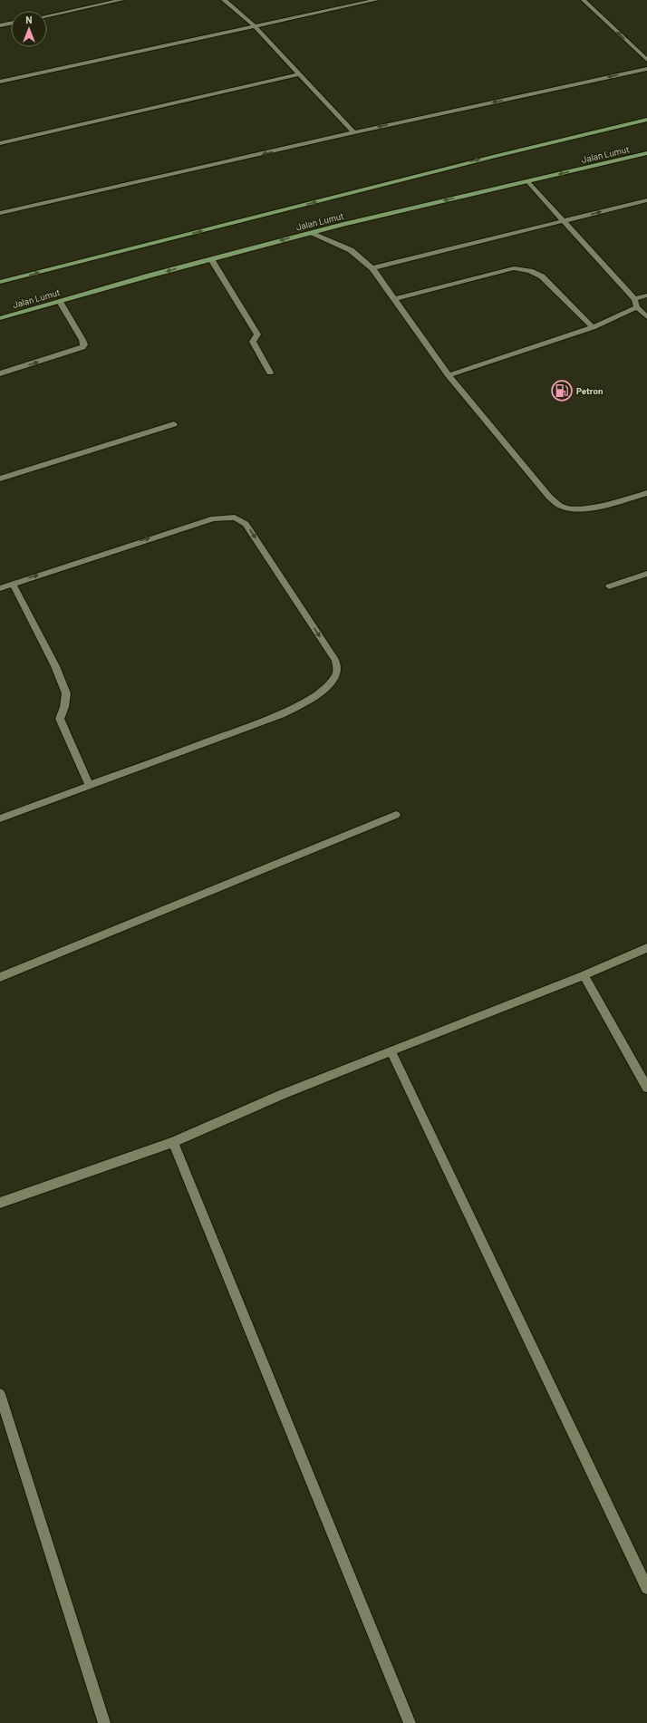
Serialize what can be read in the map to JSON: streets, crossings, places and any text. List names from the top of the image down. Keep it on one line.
{"streets":{"main road":["Jalan Lumut"]},"places":{"fuel station":["Petron"]},"north":"top"}
